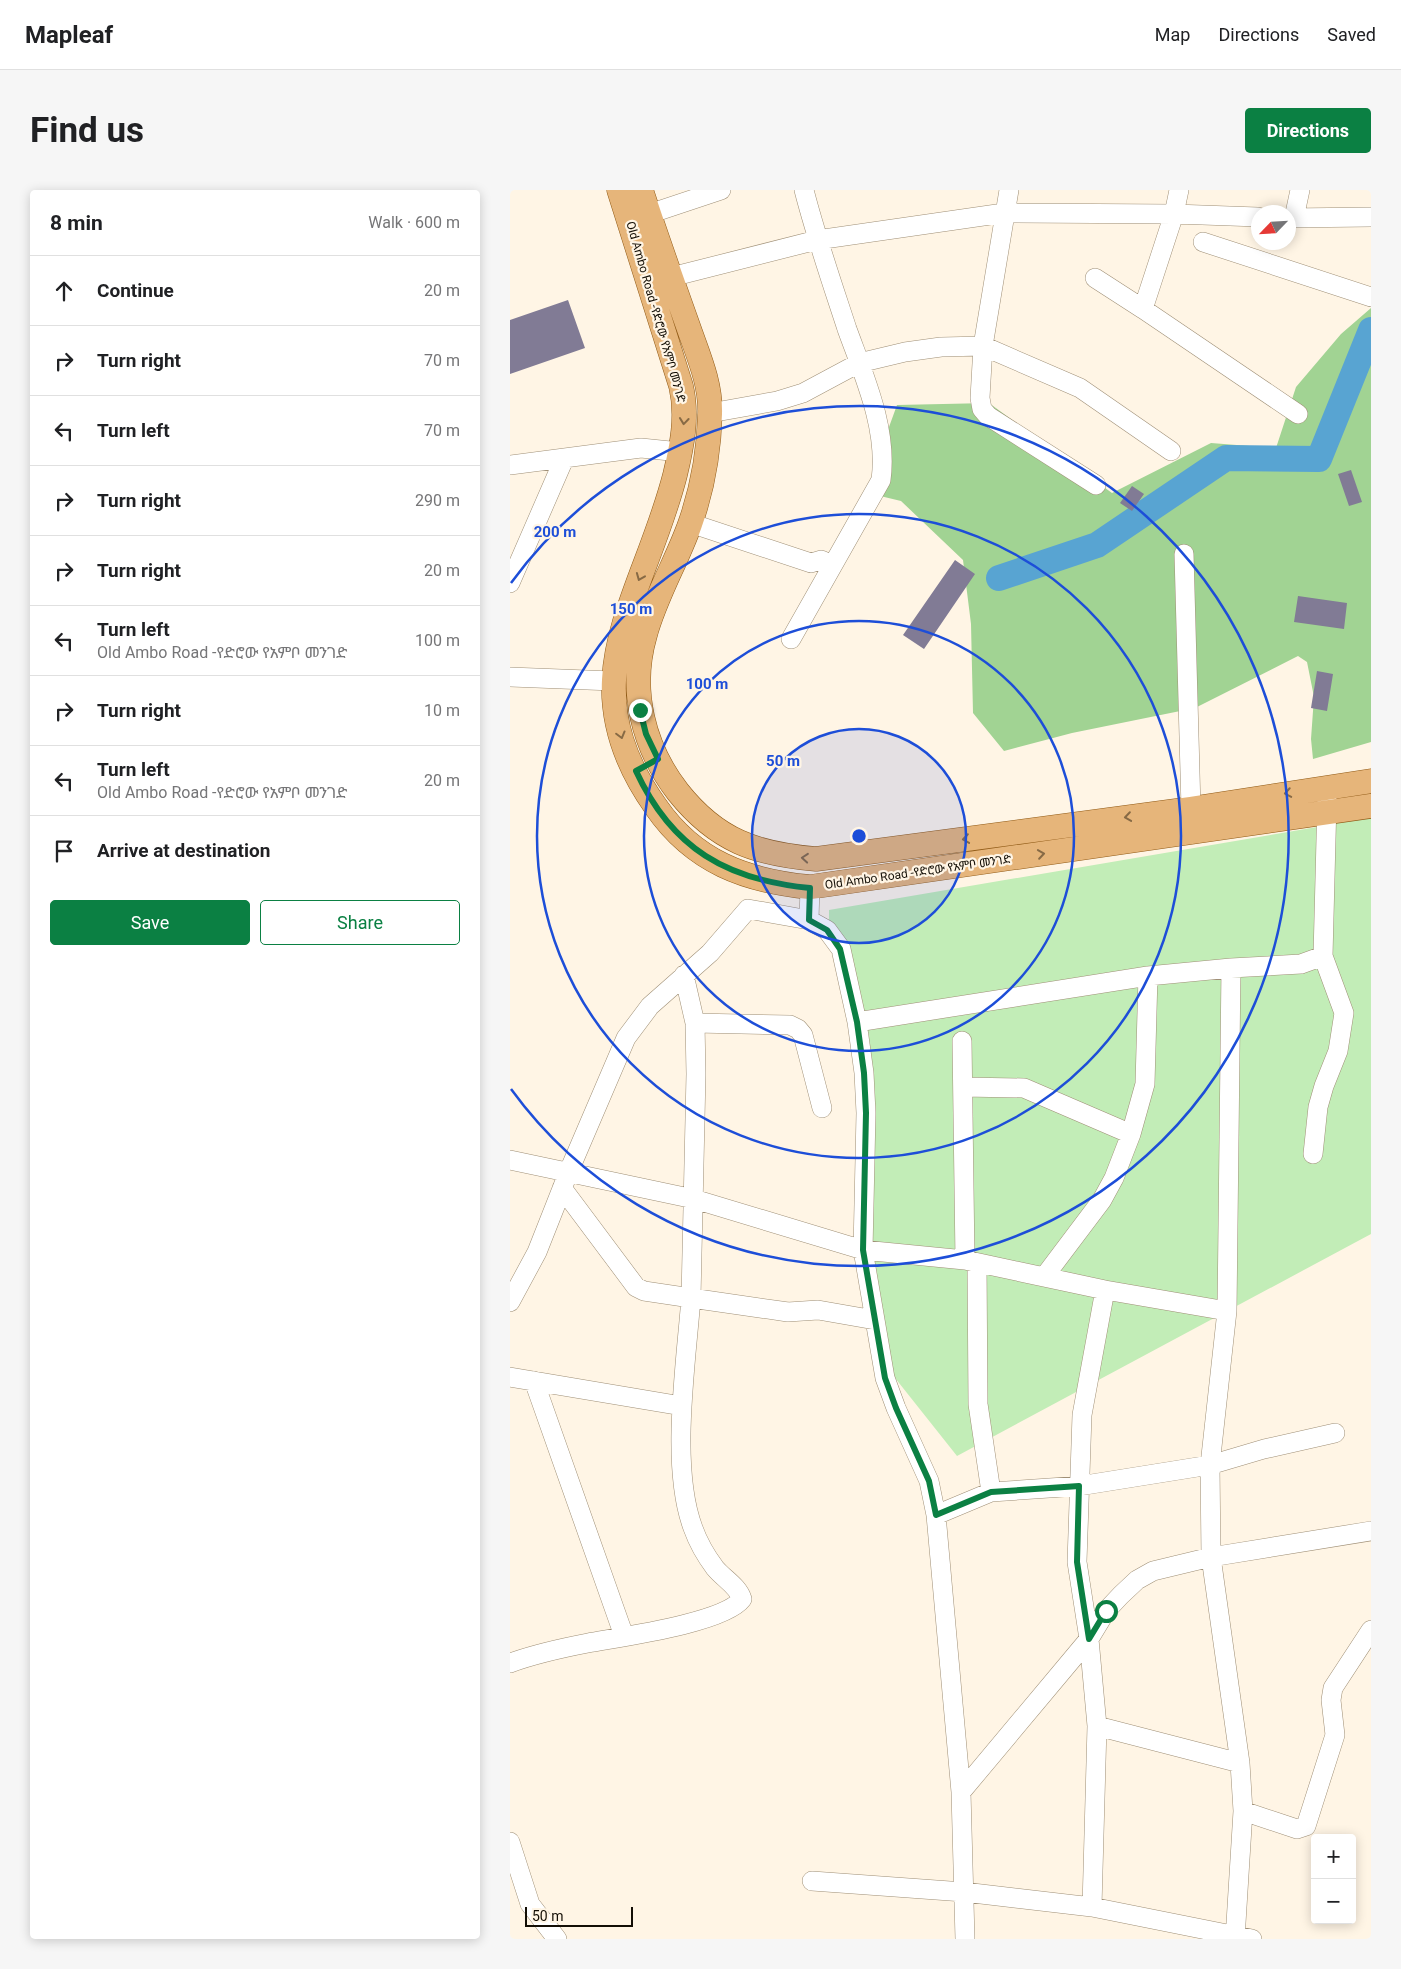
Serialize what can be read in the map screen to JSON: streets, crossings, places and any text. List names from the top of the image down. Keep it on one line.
{"streets":{"main road":["Old Ambo Road -የድሮው የአምቦ መንገድ"]},"scale_bar":"50 m","north":"bottom left","page":{"header":"Mapleaf","nav":["Map","Directions","Saved"],"buttons":["Directions",["Save","Share"]],"title":"Find us","heading":["8 min","Walk · 600 m"],"list":[["Continue","20 m"],["Turn right","70 m"],["Turn left","70 m"],["Turn right","290 m"],["Turn right","20 m"],["Turn left","Old Ambo Road -የድሮው የአምቦ መንገድ","100 m"],["Turn right","10 m"],["Turn left","Old Ambo Road -የድሮው የአምቦ መንገድ","20 m"],"Arrive at destination"],"map_buttons":["+","−"],"scale":"50 m"},"rings":["200 m","150 m","100 m","50 m"]}
